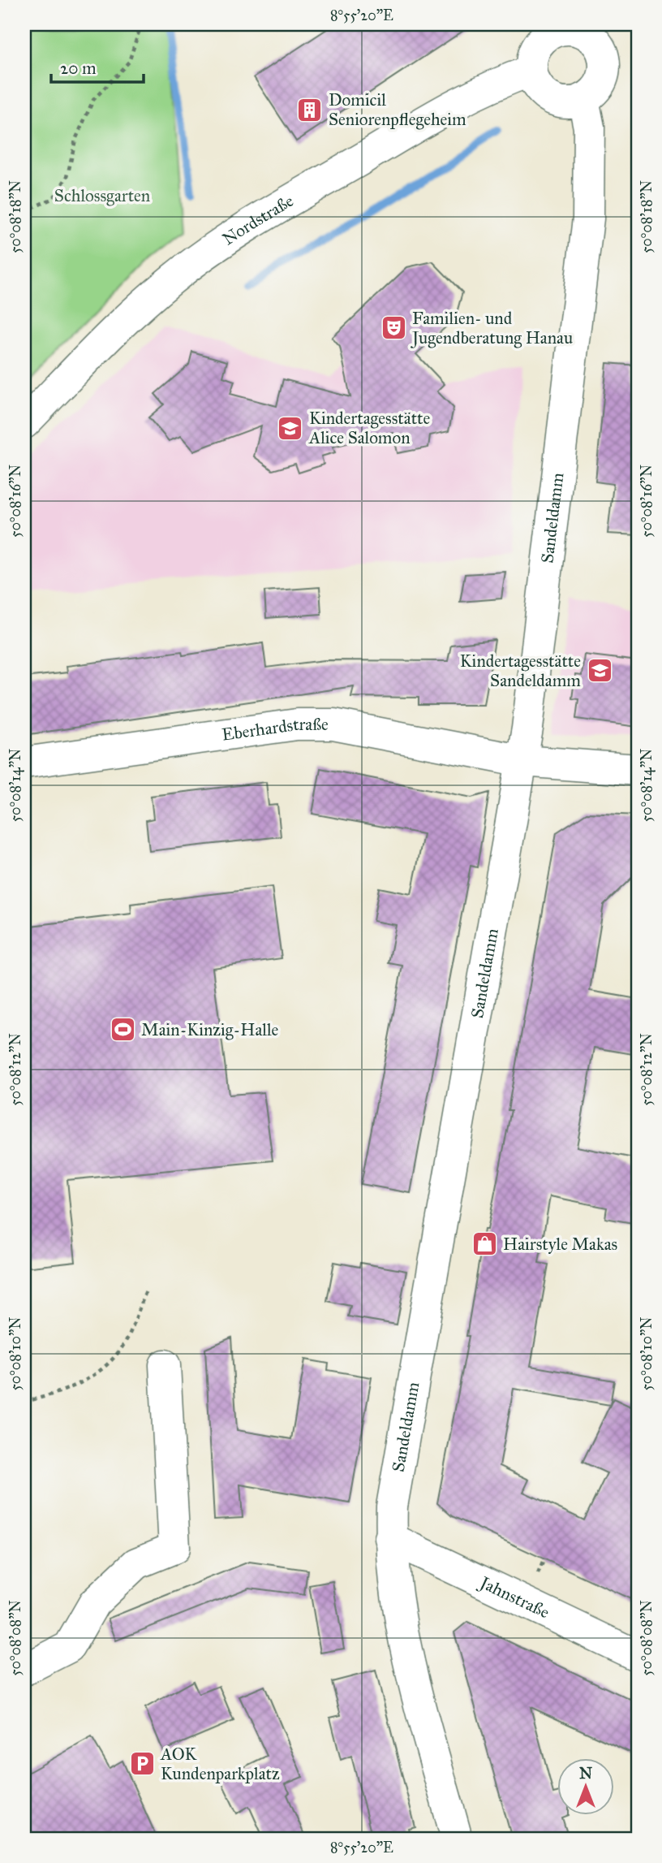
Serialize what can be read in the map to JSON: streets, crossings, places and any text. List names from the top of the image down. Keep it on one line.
{"streets":{"street":["Nordstraße","Sandeldamm","Eberhardstraße","Jahnstraße"]},"crossings":[["Nordstraße","Sandeldamm"],["Sandeldamm","Eberhardstraße"],["Sandeldamm","Jahnstraße"]],"parks":["Schlossgarten"],"places":{"building":["Domicil Seniorenpflegeheim"],"theatre":["Familien- und Jugendberatung Hanau"],"school or university":["Kindertagesstätte Alice Salomon","Kindertagesstätte Sandeldamm"],"sports":["Main-Kinzig-Halle"],"shop":["Hairstyle Makas"],"parking":["AOK Kundenparkplatz"]},"scale_bar":"20 m","north":"top","coordinates":["8°55'20\"E","50°08'18\"N","50°08'16\"N","50°08'14\"N","50°08'12\"N","50°08'10\"N","50°08'08\"N"]}
